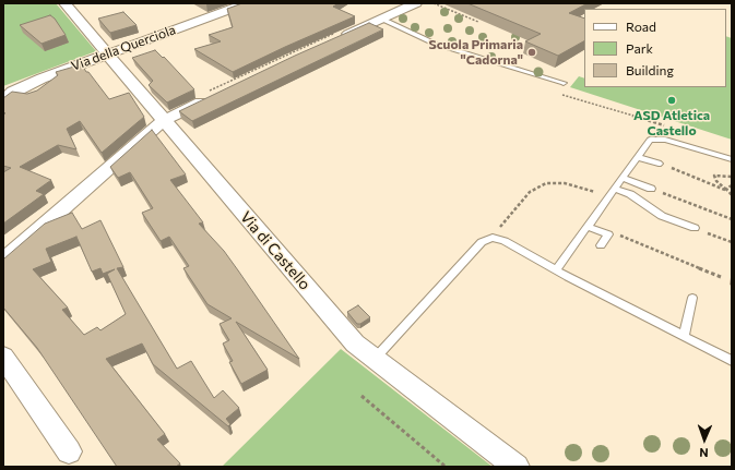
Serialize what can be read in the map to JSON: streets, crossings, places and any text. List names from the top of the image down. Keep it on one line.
{"streets":{"street":["Via della Querciola","Via di Castello"]},"crossings":[["Via della Querciola","Via di Castello"]],"places":["Scuola Primaria \"Cadorna\"","ASD Atletica Castello"],"legend":["Road","Park","Building"],"north":"bottom"}
